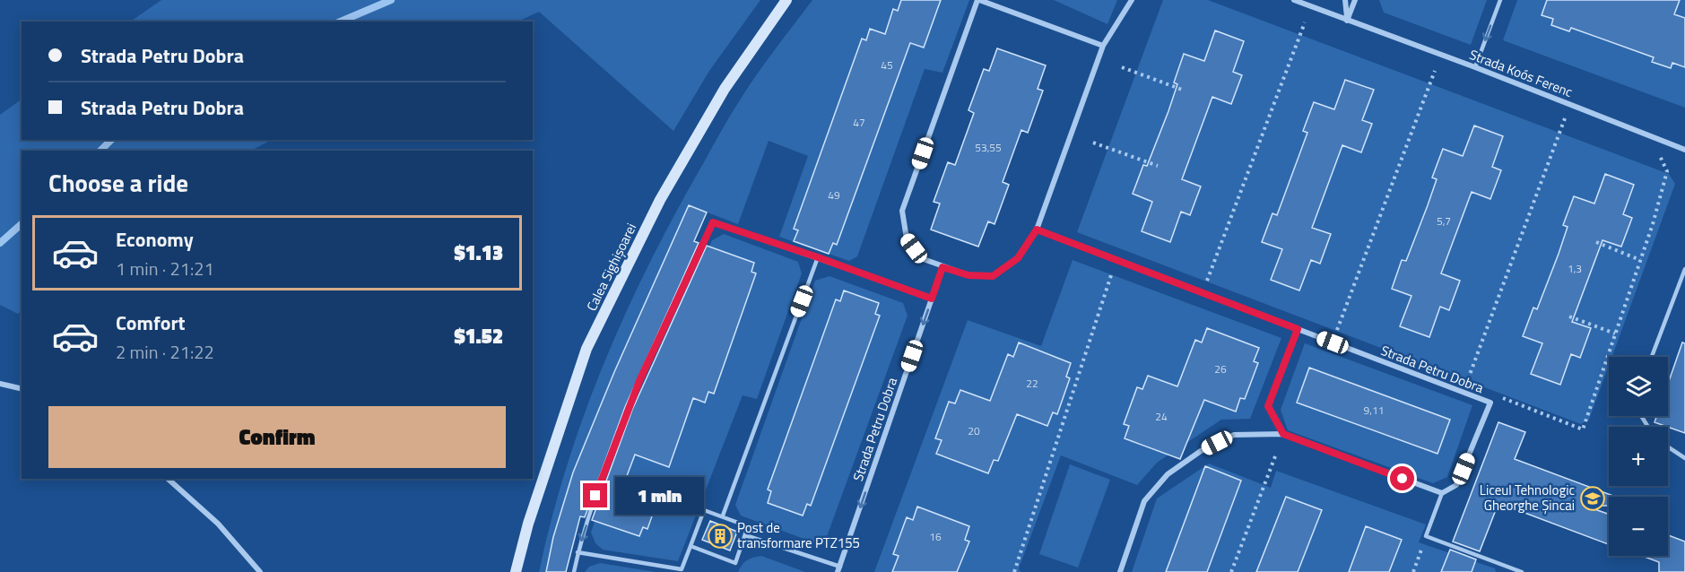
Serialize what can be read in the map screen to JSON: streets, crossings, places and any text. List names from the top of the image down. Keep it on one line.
{"streets":{"main road":["Calea Sighișoarei"],"street":["Strada Koós Ferenc","Strada Petru Dobra"]},"places":{"school or university":["Liceul Tehnologic Gheorghe Șincai"],"building":["Post de transformare PTZ155"]},"house_numbers":["45","47","53,55","49","5,7","1,3","26","22","9,11","24","20","16"],"page":{"banner":["Strada Petru Dobra","Strada Petru Dobra"],"heading":"Choose a ride","list":[{"name":"Economy","note":"1 min · 21:21","value":"$1.13"},{"name":"Comfort","note":"2 min · 21:22","value":"$1.52"}],"map_buttons":["+","−"],"buttons":"Confirm","bubble":"1 min"}}
